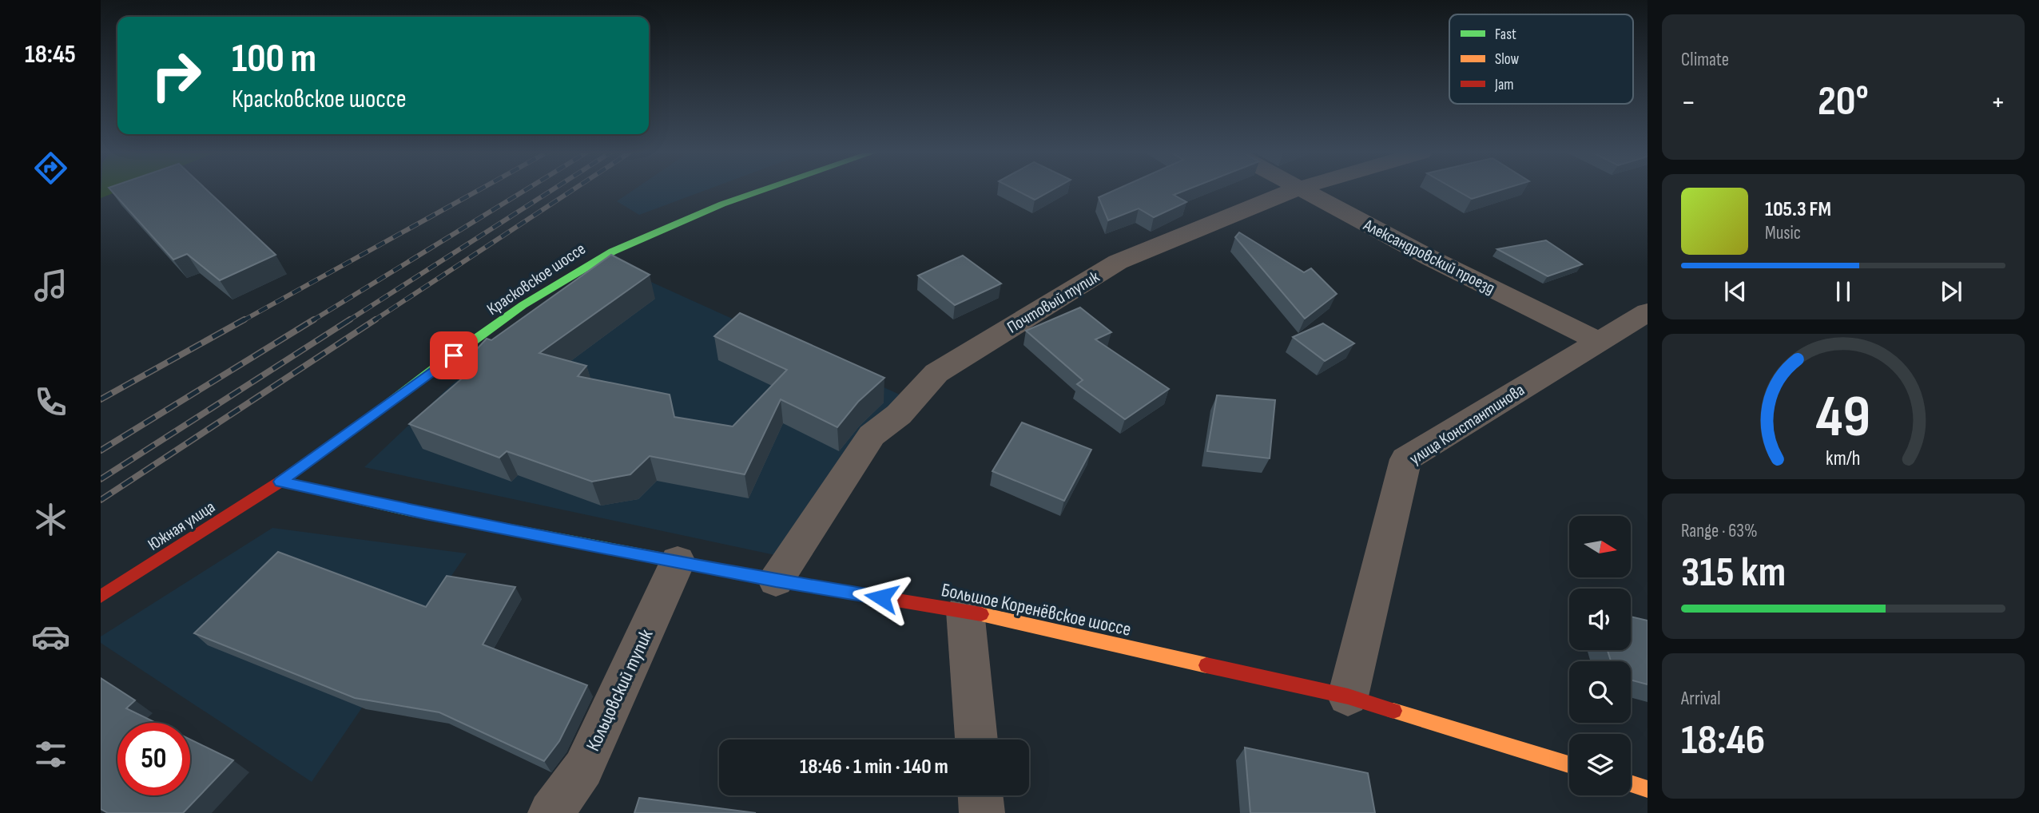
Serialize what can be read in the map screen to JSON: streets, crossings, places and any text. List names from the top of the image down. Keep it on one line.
{"streets":{"main road":["Красковское шоссе","Южная улица","Большое Коренёвское шоссе"],"street":["Александровский проезд","Почтовый тупик","улица Константинова","Кольцовский тупик"]},"crossings":[["Александровский проезд","улица Константинова"],["Красковское шоссе","Южная улица"],["Красковское шоссе","Большое Коренёвское шоссе"],["Почтовый тупик","Большое Коренёвское шоссе"],["улица Константинова","Большое Коренёвское шоссе"],["Южная улица","Большое Коренёвское шоссе"],["Большое Коренёвское шоссе","Кольцовский тупик"]],"legend":["Fast","Slow","Jam"],"north":"right","page":{"tabs":"18:45","tile":["Climate",["Range · 63%","315 km"],["Arrival","18:46"]],"turn":["100 m","Красковское шоссе"],"heat":["−","20°","+"],"song":["105.3 FM","Music"],"limit":"50","trip":"18:46 · 1 min · 140 m","gauge":["49","km/h"]}}
